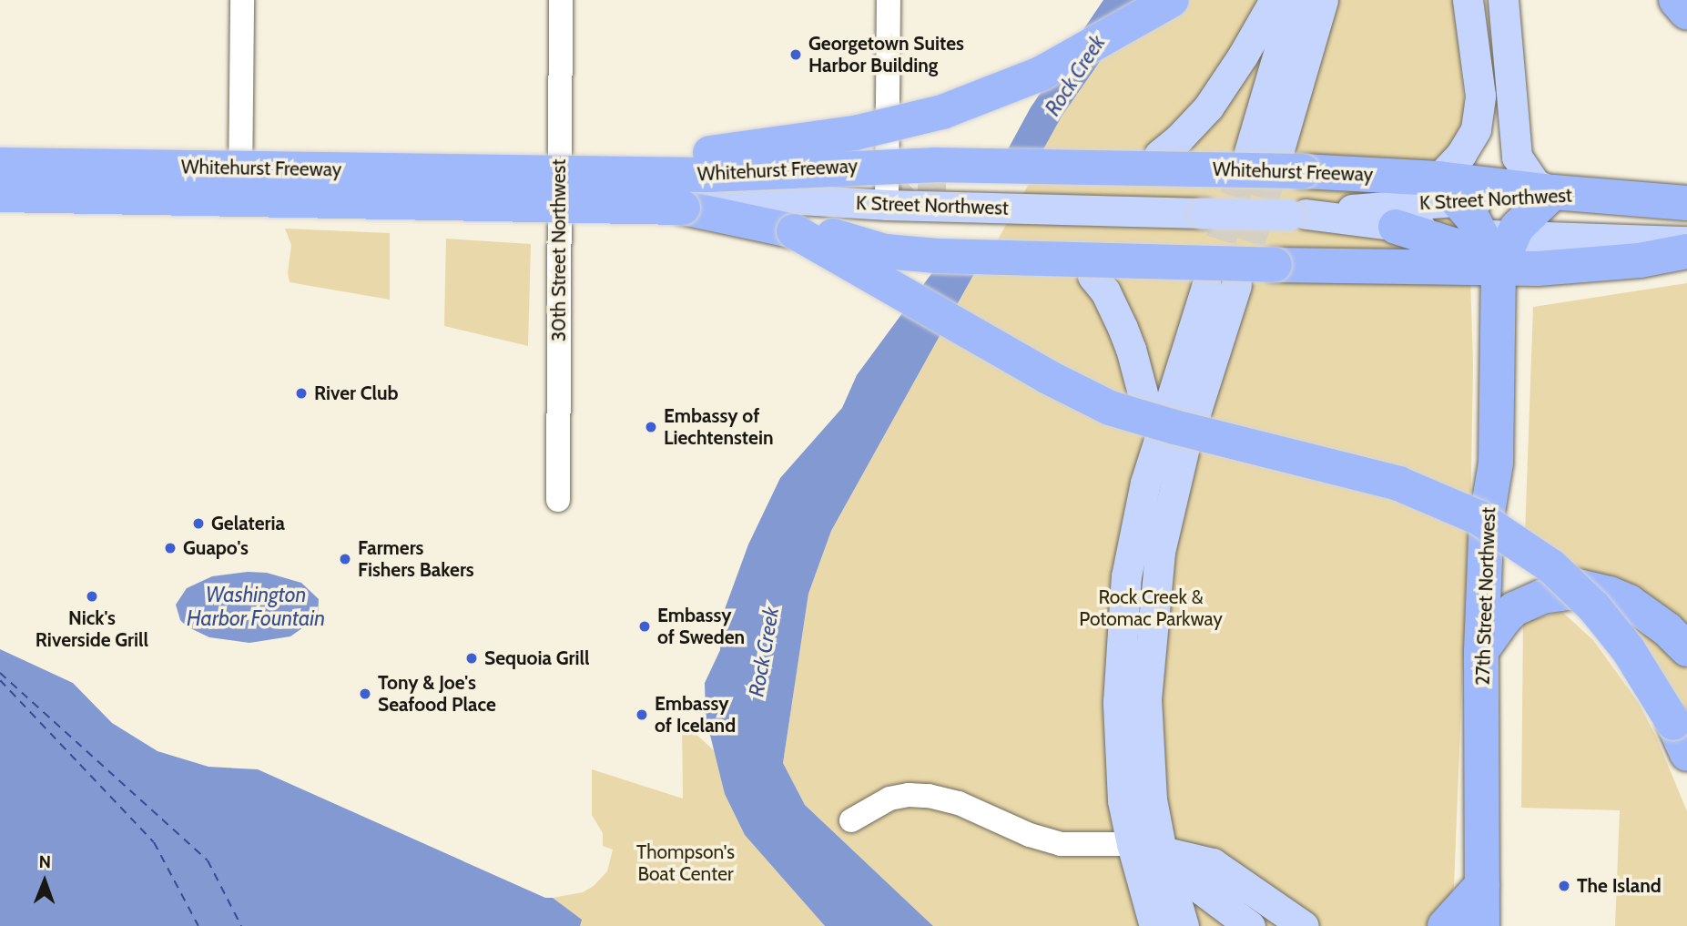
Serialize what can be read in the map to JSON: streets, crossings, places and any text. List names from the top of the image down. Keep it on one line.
{"streets":{"highway":["Whitehurst Freeway","K Street Northwest","27th Street Northwest"],"street":["30th Street Northwest"]},"crossings":[["Whitehurst Freeway","K Street Northwest"],["Whitehurst Freeway","27th Street Northwest"],["K Street Northwest","30th Street Northwest"],["K Street Northwest","27th Street Northwest"]],"water":["Rock Creek","Washington Harbor Fountain"],"parks":["Rock Creek & Potomac Parkway","Thompson's Boat Center"],"places":["Georgetown Suites Harbor Building","River Club","Embassy of Liechtenstein","Gelateria","Guapo's","Farmers Fishers Bakers","Nick's Riverside Grill","Embassy of Sweden","Sequoia Grill","Tony & Joe's Seafood Place","Embassy of Iceland","The Island"],"north":"top"}
